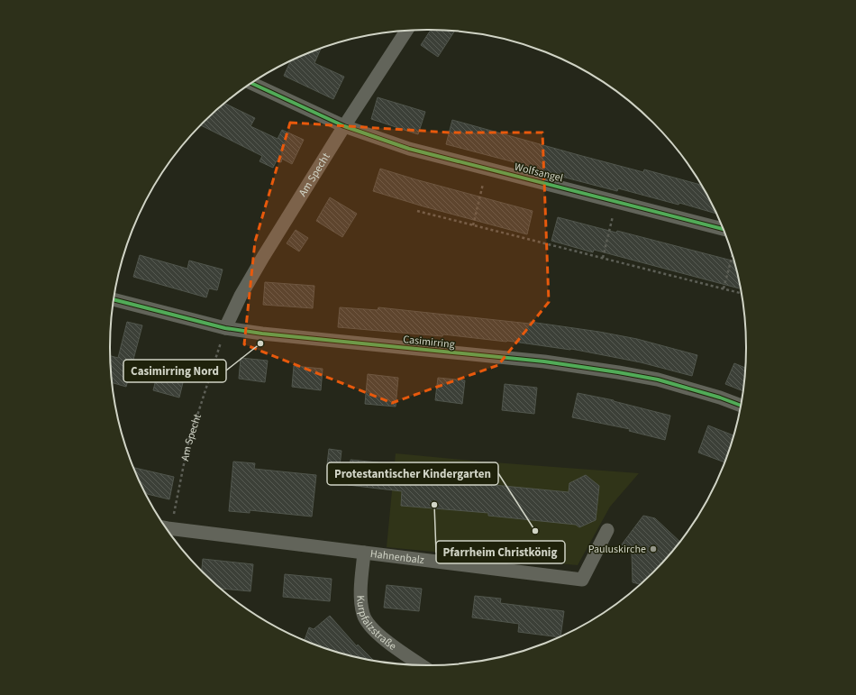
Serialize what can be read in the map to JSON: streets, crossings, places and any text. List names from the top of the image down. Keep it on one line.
{"streets":{"street":["Wolfsangel","Am Specht","Casimirring","Hahnenbalz","Kurpfalzstraße"]},"crossings":[["Wolfsangel","Am Specht"],["Am Specht","Casimirring"],["Hahnenbalz","Kurpfalzstraße"]],"places":["Casimirring Nord","Pfarrheim Christkönig","Protestantischer Kindergarten","Pauluskirche"]}
